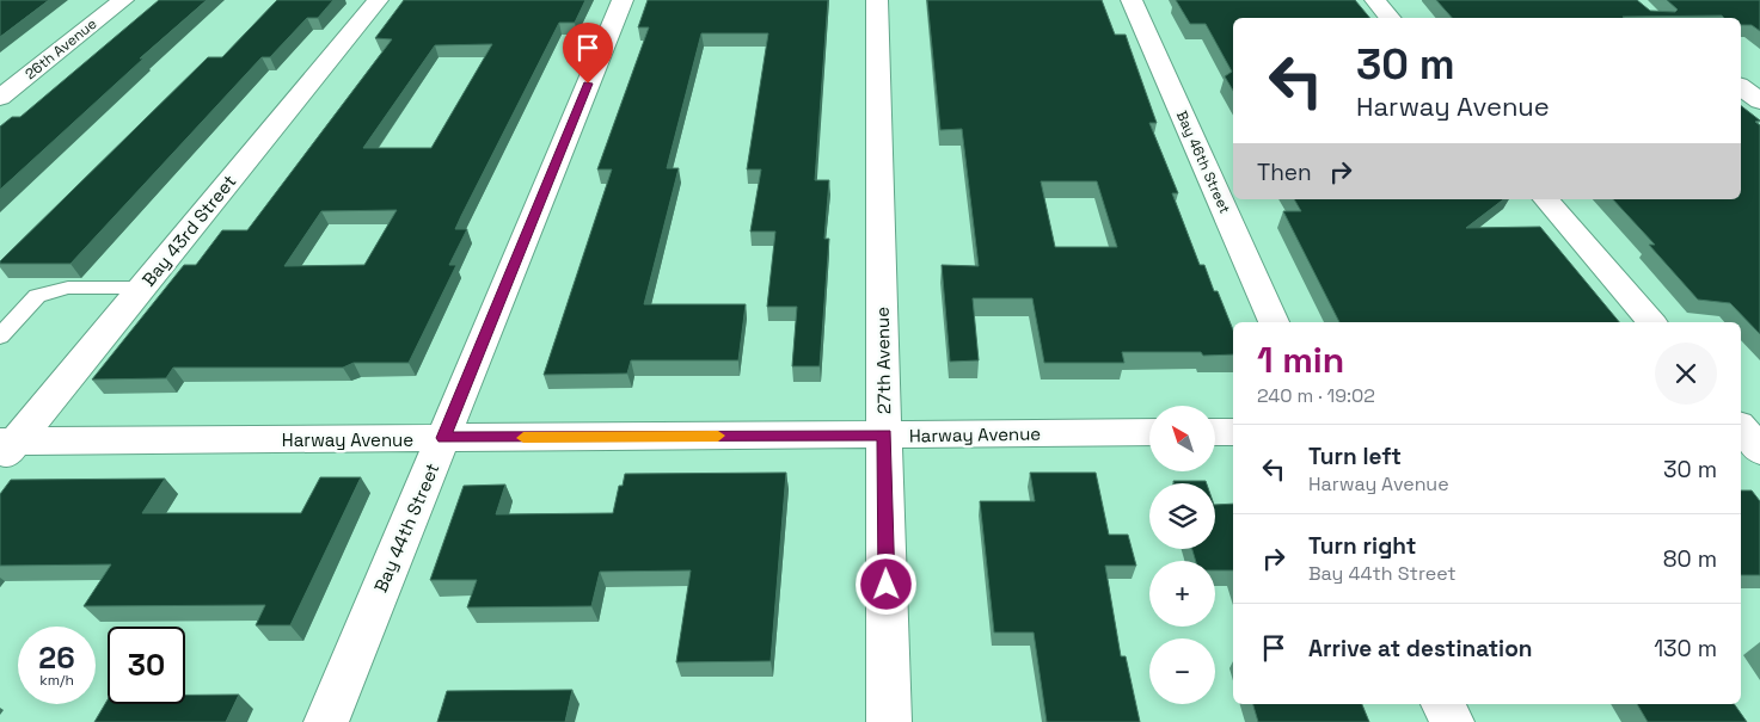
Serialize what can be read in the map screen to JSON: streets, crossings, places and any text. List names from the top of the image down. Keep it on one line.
{"streets":{"street":["26th Avenue","Bay 46th Street","Bay 43rd Street","27th Avenue","Harway Avenue","Bay 44th Street"]},"crossings":[["Bay 43rd Street","Harway Avenue"],["27th Avenue","Harway Avenue"],["Harway Avenue","Bay 44th Street"]],"north":"top left","page":{"turn":["30 m","Harway Avenue"],"then":"Then","heading":["1 min","240 m · 19:02"],"map_buttons":["+","−"],"list":[{"name":"Turn left","note":"Harway Avenue","value":"30 m"},{"name":"Turn right","note":"Bay 44th Street","value":"80 m"},{"name":"Arrive at destination","value":"130 m"}],"speed":"26 km/h","limit":"30"}}
